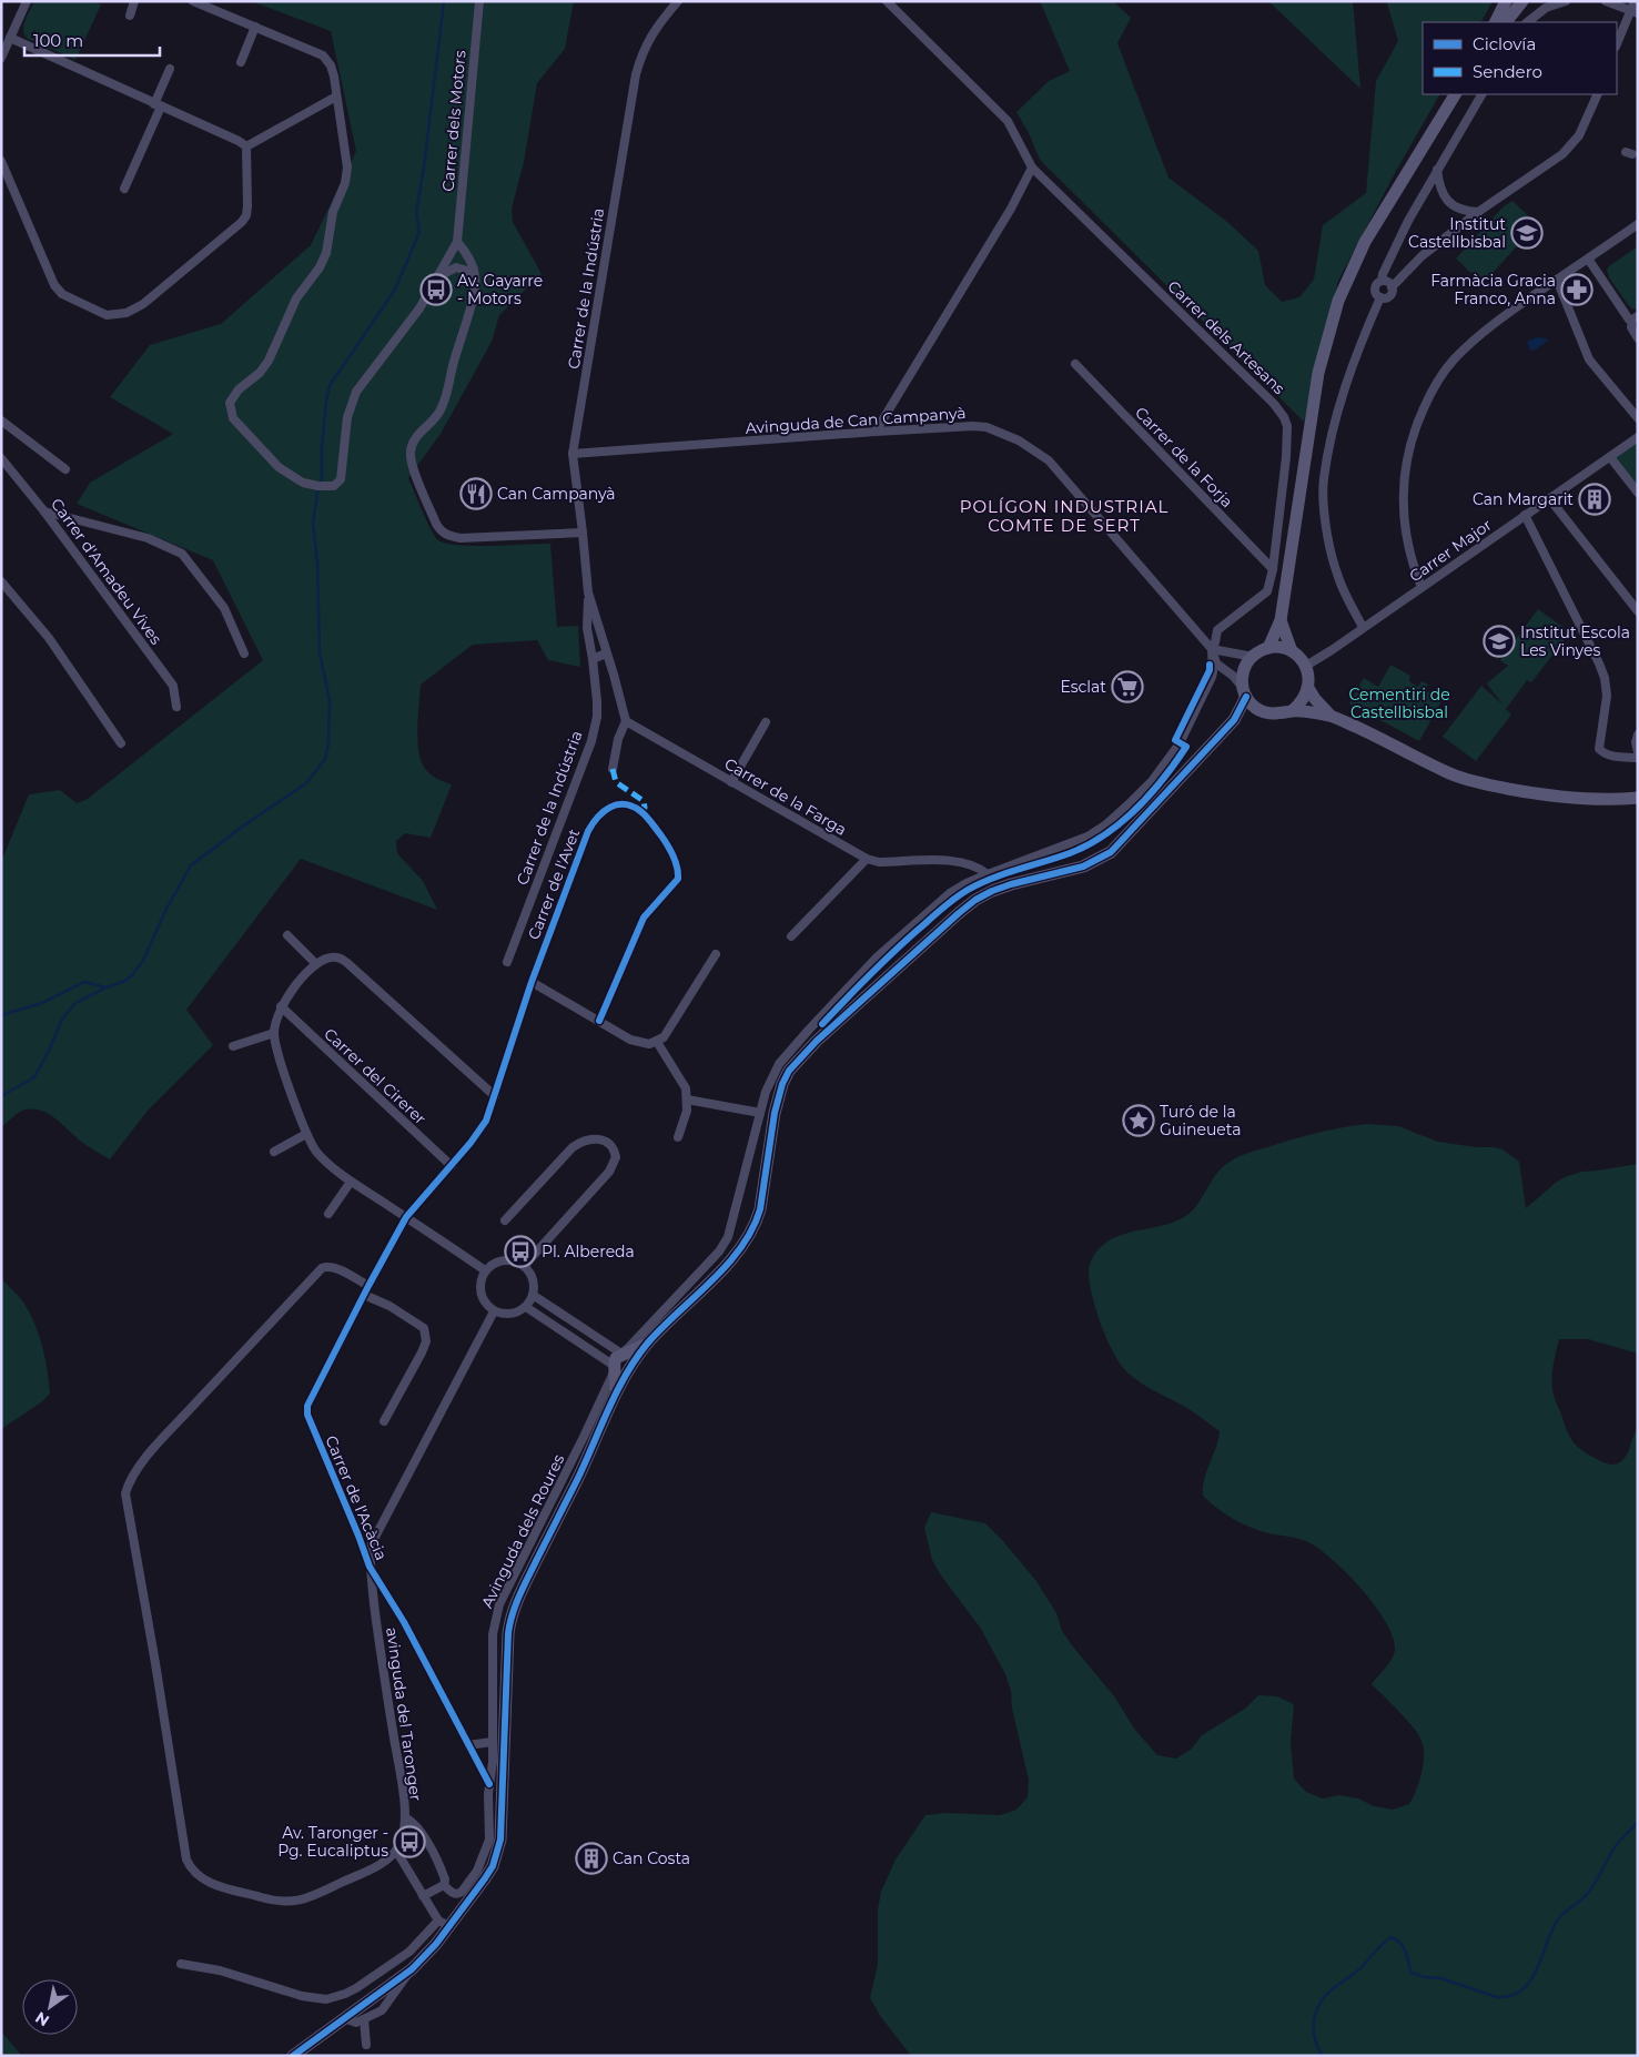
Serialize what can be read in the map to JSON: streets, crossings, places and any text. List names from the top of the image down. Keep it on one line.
{"streets":{"street":["Carrer dels Motors","Carrer de la Indústria","Carrer dels Artesans","Avinguda de Can Campanyà","Carrer de la Forja","Carrer Major","Carrer d'Amadeu Vives","Carrer de la Farga","Carrer de l'Avet","Carrer del Cirerer","Carrer de l'Acàcia","Avinguda dels Roures","avinguda del Taronger"]},"crossings":[["Carrer de la Indústria","Avinguda de Can Campanyà"],["Carrer de la Indústria","Carrer de la Farga"],["Carrer dels Artesans","Avinguda de Can Campanyà"],["Carrer dels Artesans","Carrer de la Forja"],["Avinguda de Can Campanyà","Carrer Major"],["Carrer de l'Avet","Carrer del Cirerer"],["Carrer de l'Avet","Carrer de l'Acàcia"],["Carrer de l'Acàcia","Avinguda dels Roures"],["Carrer de l'Acàcia","avinguda del Taronger"]],"districts":["POLÍGON INDUSTRIAL COMTE DE SERT"],"parks":["Cementiri de Castellbisbal"],"places":{"school or university":["Institut Castellbisbal","Institut Escola Les Vinyes"],"bus stop":["Av. Gayarre - Motors","Pl. Albereda","Av. Taronger - Pg. Eucaliptus"],"pharmacy":["Farmàcia Gracia Franco, Anna"],"restaurant":["Can Campanyà"],"building":["Can Margarit","Can Costa"],"supermarket":["Esclat"],"place":["Turó de la Guineueta"]},"legend":["Ciclovía","Sendero"],"scale_bar":"100 m","north":"bottom left"}
